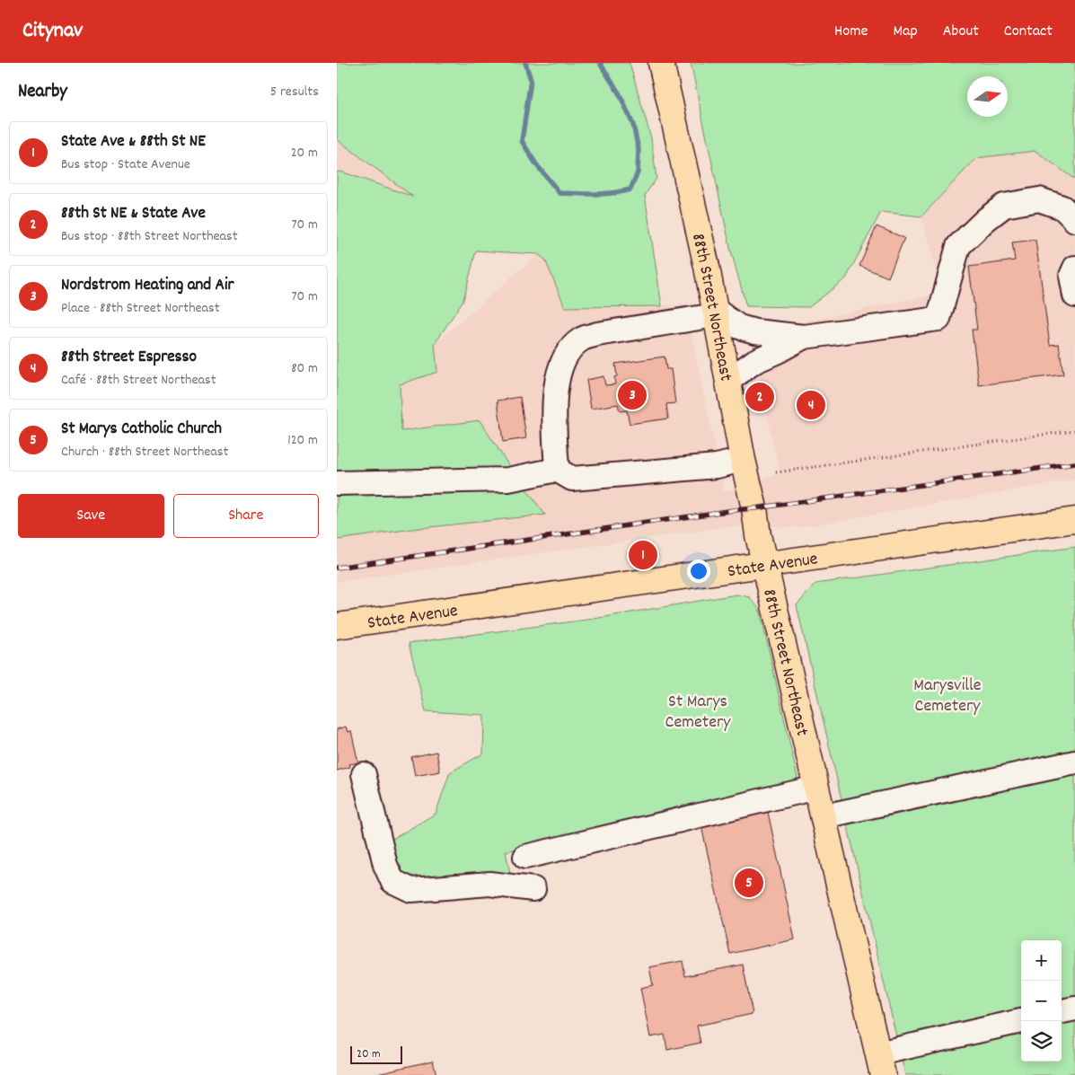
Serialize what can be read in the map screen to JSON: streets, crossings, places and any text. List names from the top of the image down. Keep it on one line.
{"streets":{"main road":["88th Street Northeast","State Avenue"]},"crossings":[["88th Street Northeast","State Avenue"]],"parks":["Marysville Cemetery","St Marys Cemetery"],"scale_bar":"20 m","north":"right","page":{"header":"Citynav","nav":["Home","Map","About","Contact"],"heading":["Nearby","5 results"],"list":[{"mark":"1","name":"State Ave & 88th St NE","note":"Bus stop · State Avenue","value":"20 m"},{"mark":"2","name":"88th St NE & State Ave","note":"Bus stop · 88th Street Northeast","value":"70 m"},{"mark":"3","name":"Nordstrom Heating and Air","note":"Place · 88th Street Northeast","value":"70 m"},{"mark":"4","name":"88th Street Espresso","note":"Café · 88th Street Northeast","value":"80 m"},{"mark":"5","name":"St Marys Catholic Church","note":"Church · 88th Street Northeast","value":"120 m"}],"pins":["3","2","4","1","5"],"buttons":["Save","Share"],"map_buttons":["+","−"],"scale":"20 m"}}
